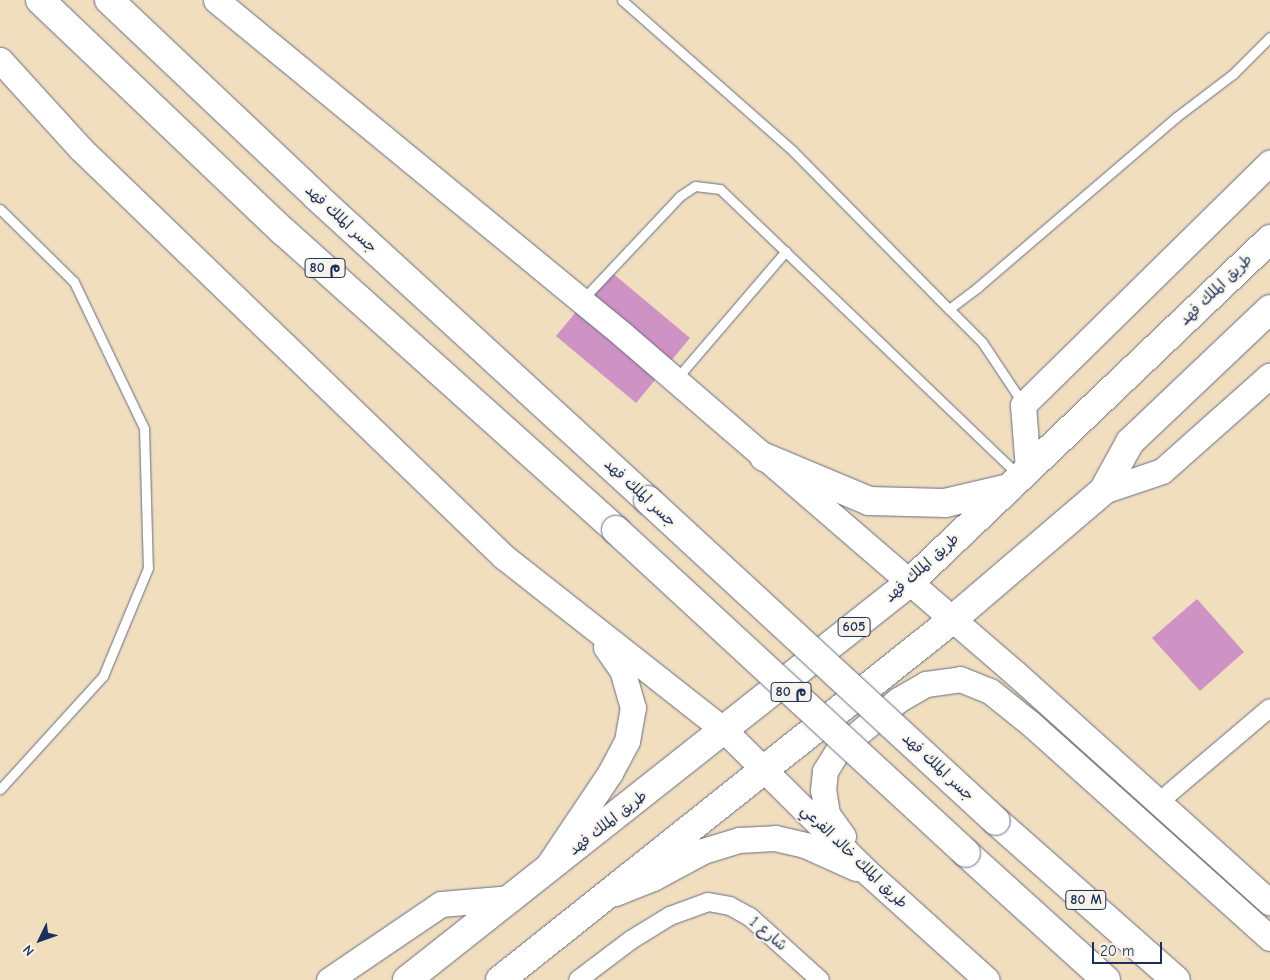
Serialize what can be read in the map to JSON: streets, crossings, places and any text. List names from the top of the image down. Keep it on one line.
{"streets":{"main road":["جسر الملك فهد","م 80","طريق الملك فهد","605","طريق الملك خالد الفرعي","80 M"],"street":["شارع 1"]},"crossings":[["طريق الملك فهد","طريق الملك خالد الفرعي"]],"scale_bar":"20 m","north":"bottom left"}
